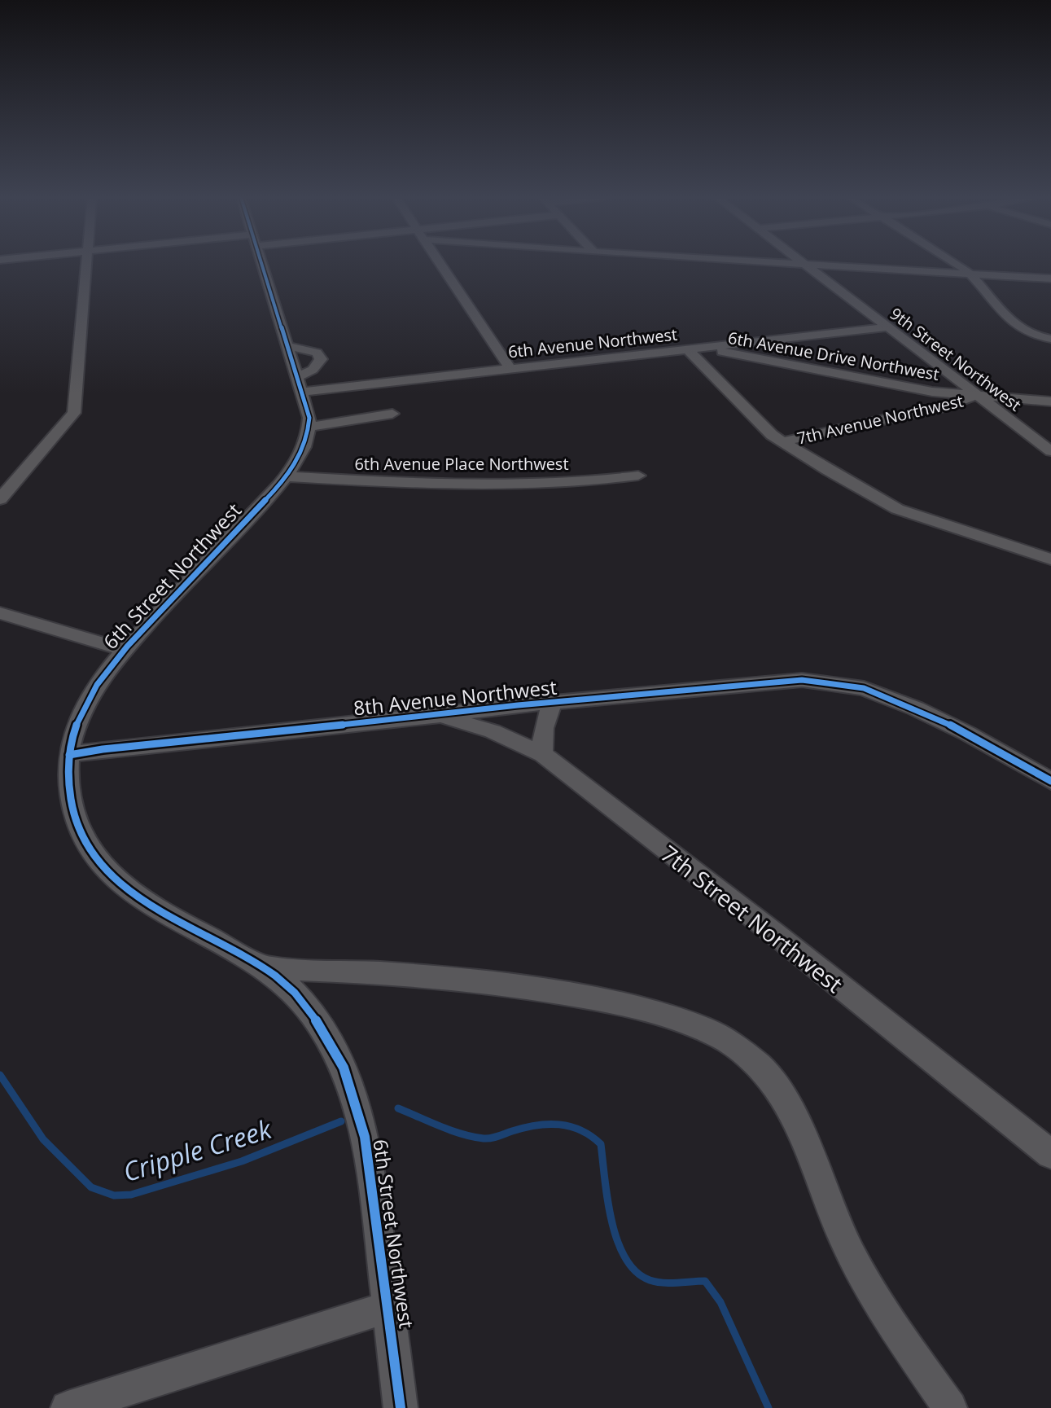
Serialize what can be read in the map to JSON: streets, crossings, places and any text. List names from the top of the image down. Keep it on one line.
{"streets":{"street":["6th Avenue Northwest","6th Avenue Drive Northwest","9th Street Northwest","7th Avenue Northwest","6th Avenue Place Northwest","6th Street Northwest","8th Avenue Northwest","7th Street Northwest"]},"crossings":[["6th Avenue Northwest","6th Avenue Drive Northwest"],["6th Avenue Northwest","9th Street Northwest"],["6th Avenue Drive Northwest","9th Street Northwest"],["6th Avenue Drive Northwest","7th Avenue Northwest"],["9th Street Northwest","7th Avenue Northwest"],["6th Avenue Place Northwest","6th Street Northwest"],["6th Street Northwest","8th Avenue Northwest"],["8th Avenue Northwest","7th Street Northwest"]],"water":["Cripple Creek"]}
